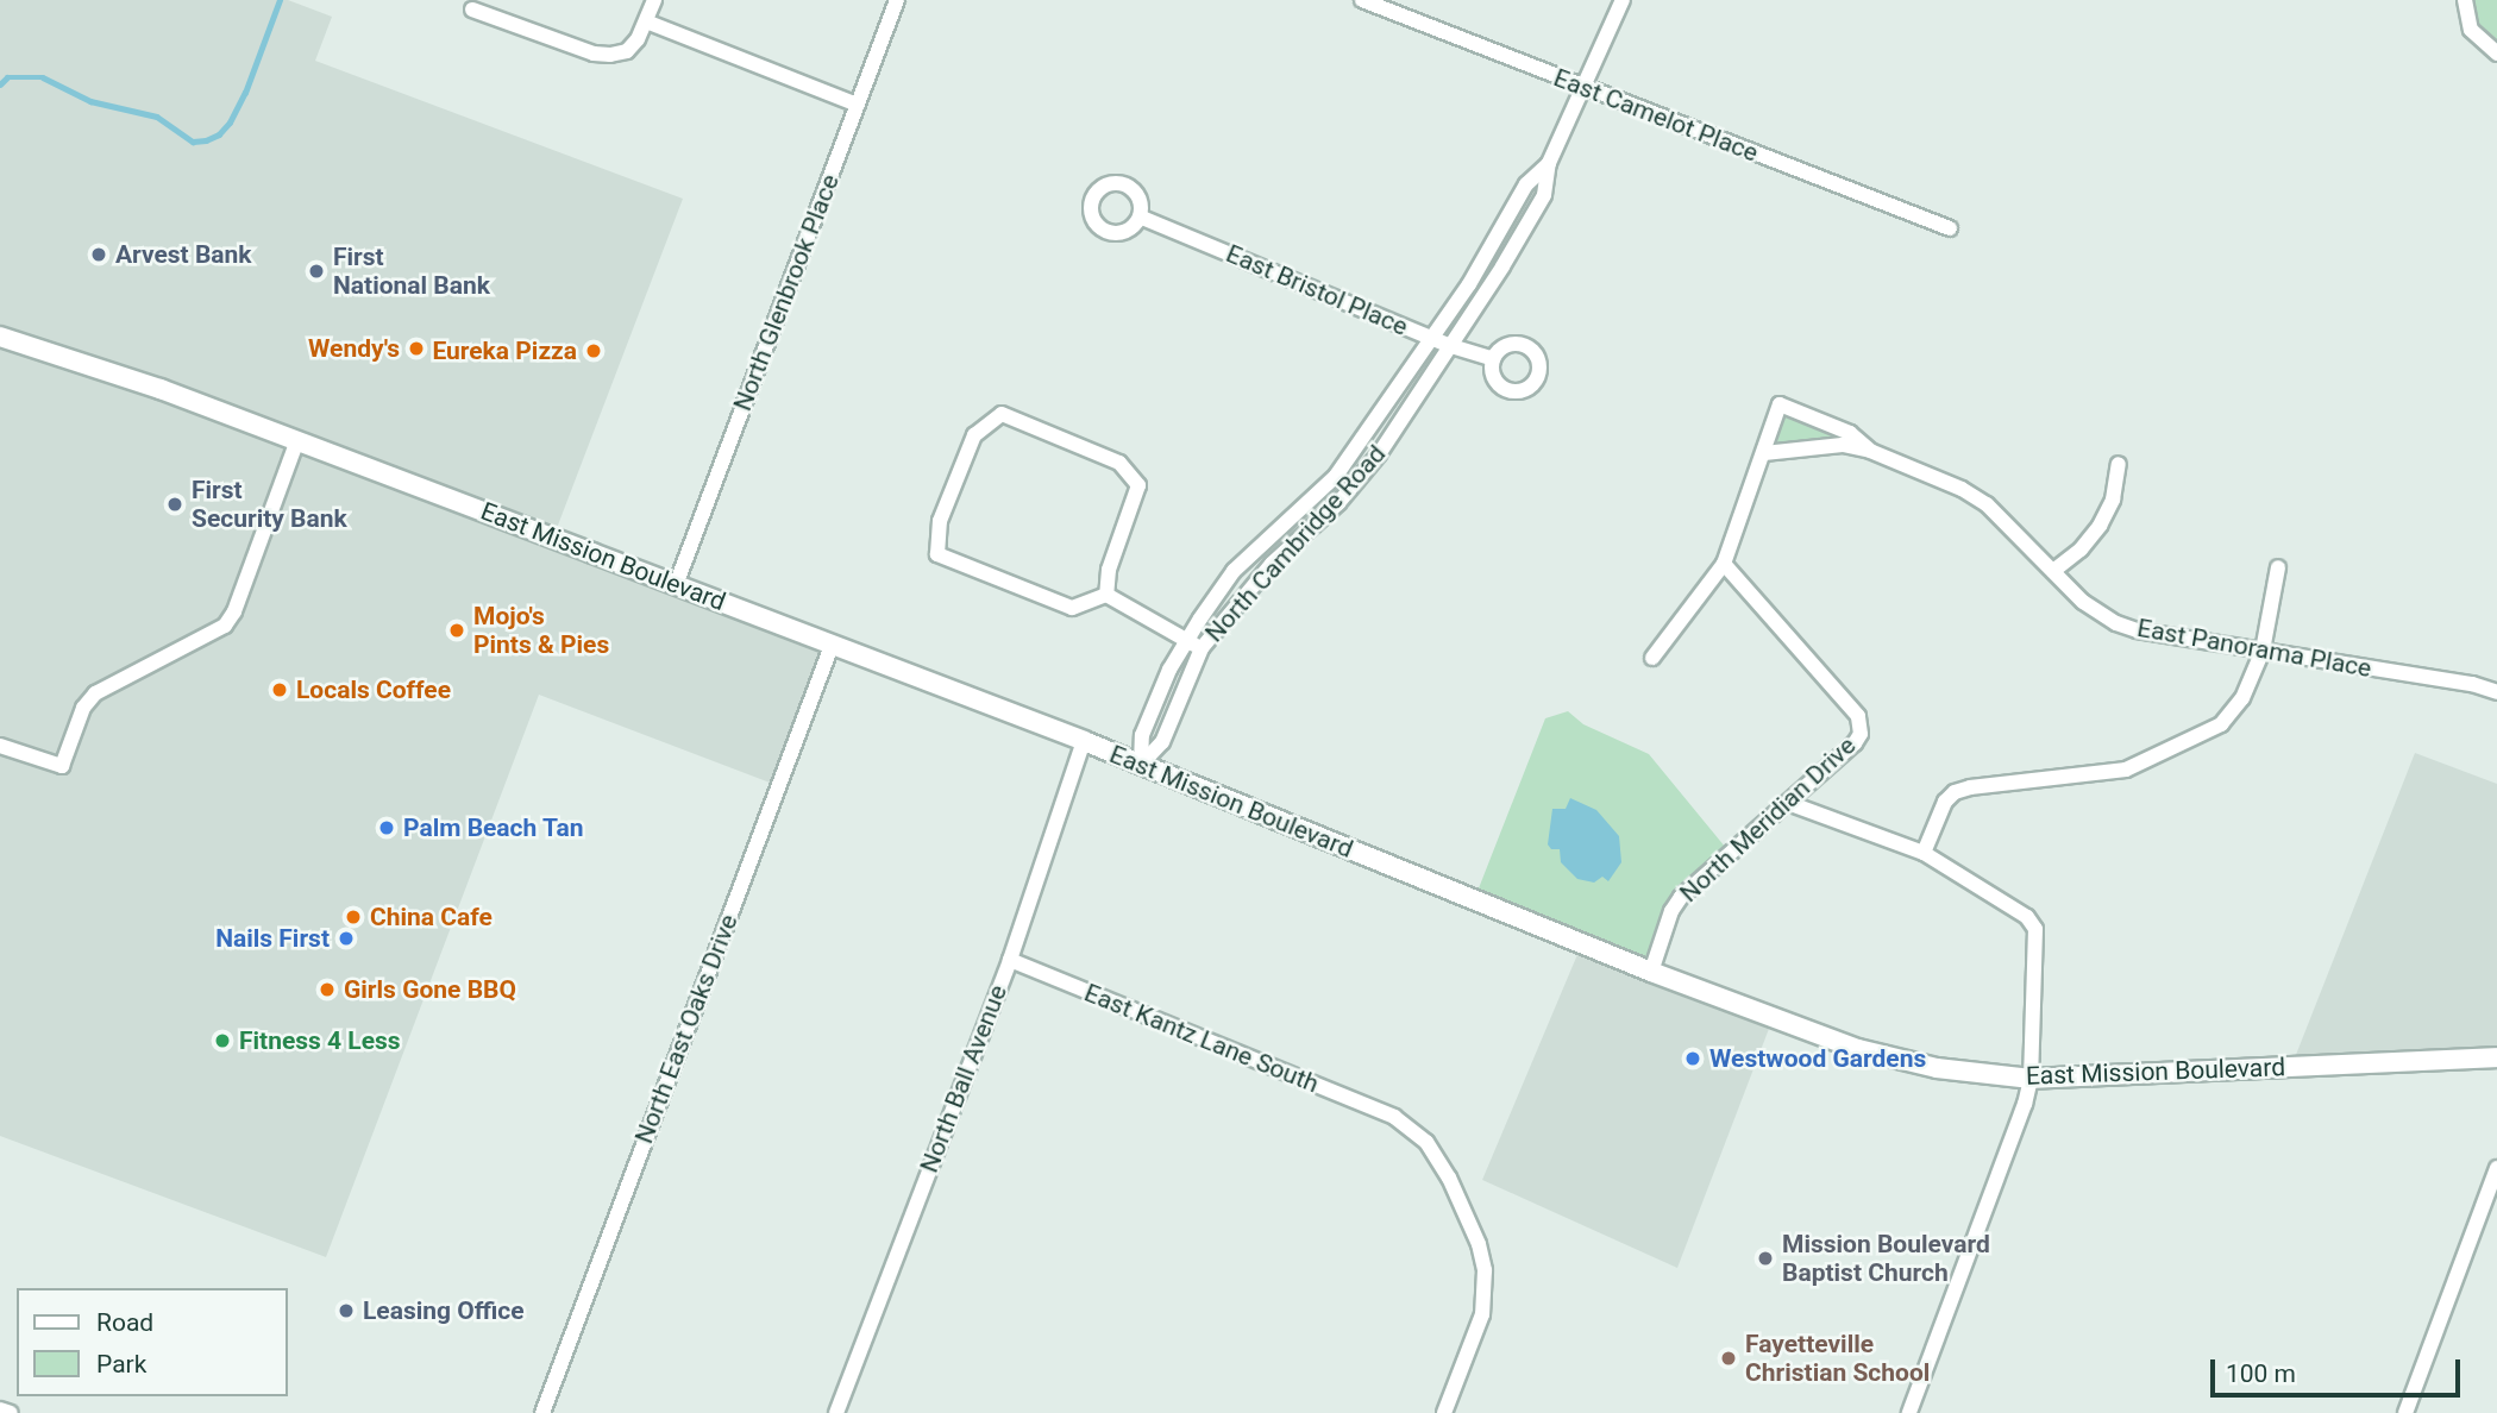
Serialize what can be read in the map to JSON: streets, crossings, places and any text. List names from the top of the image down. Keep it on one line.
{"streets":{"main road":["East Mission Boulevard"],"street":["East Camelot Place","East Bristol Place","North Glenbrook Place","North Cambridge Road","East Panorama Place","North Meridian Drive","North East Oaks Drive","East Kantz Lane South","North Ball Avenue"]},"crossings":[["East Camelot Place","North Cambridge Road"],["East Bristol Place","North Cambridge Road"],["North Glenbrook Place","East Mission Boulevard"],["North Cambridge Road","East Mission Boulevard"],["East Mission Boulevard","North Meridian Drive"],["East Mission Boulevard","North East Oaks Drive"],["East Mission Boulevard","North Ball Avenue"],["East Kantz Lane South","North Ball Avenue"]],"places":["Arvest Bank","First National Bank","Wendy's","Eureka Pizza","First Security Bank","Mojo's Pints & Pies","Locals Coffee","Palm Beach Tan","China Cafe","Nails First","Girls Gone BBQ","Fitness 4 Less","Westwood Gardens","Mission Boulevard Baptist Church","Leasing Office","Fayetteville Christian School"],"legend":["Road","Park"],"scale_bar":"100 m"}
